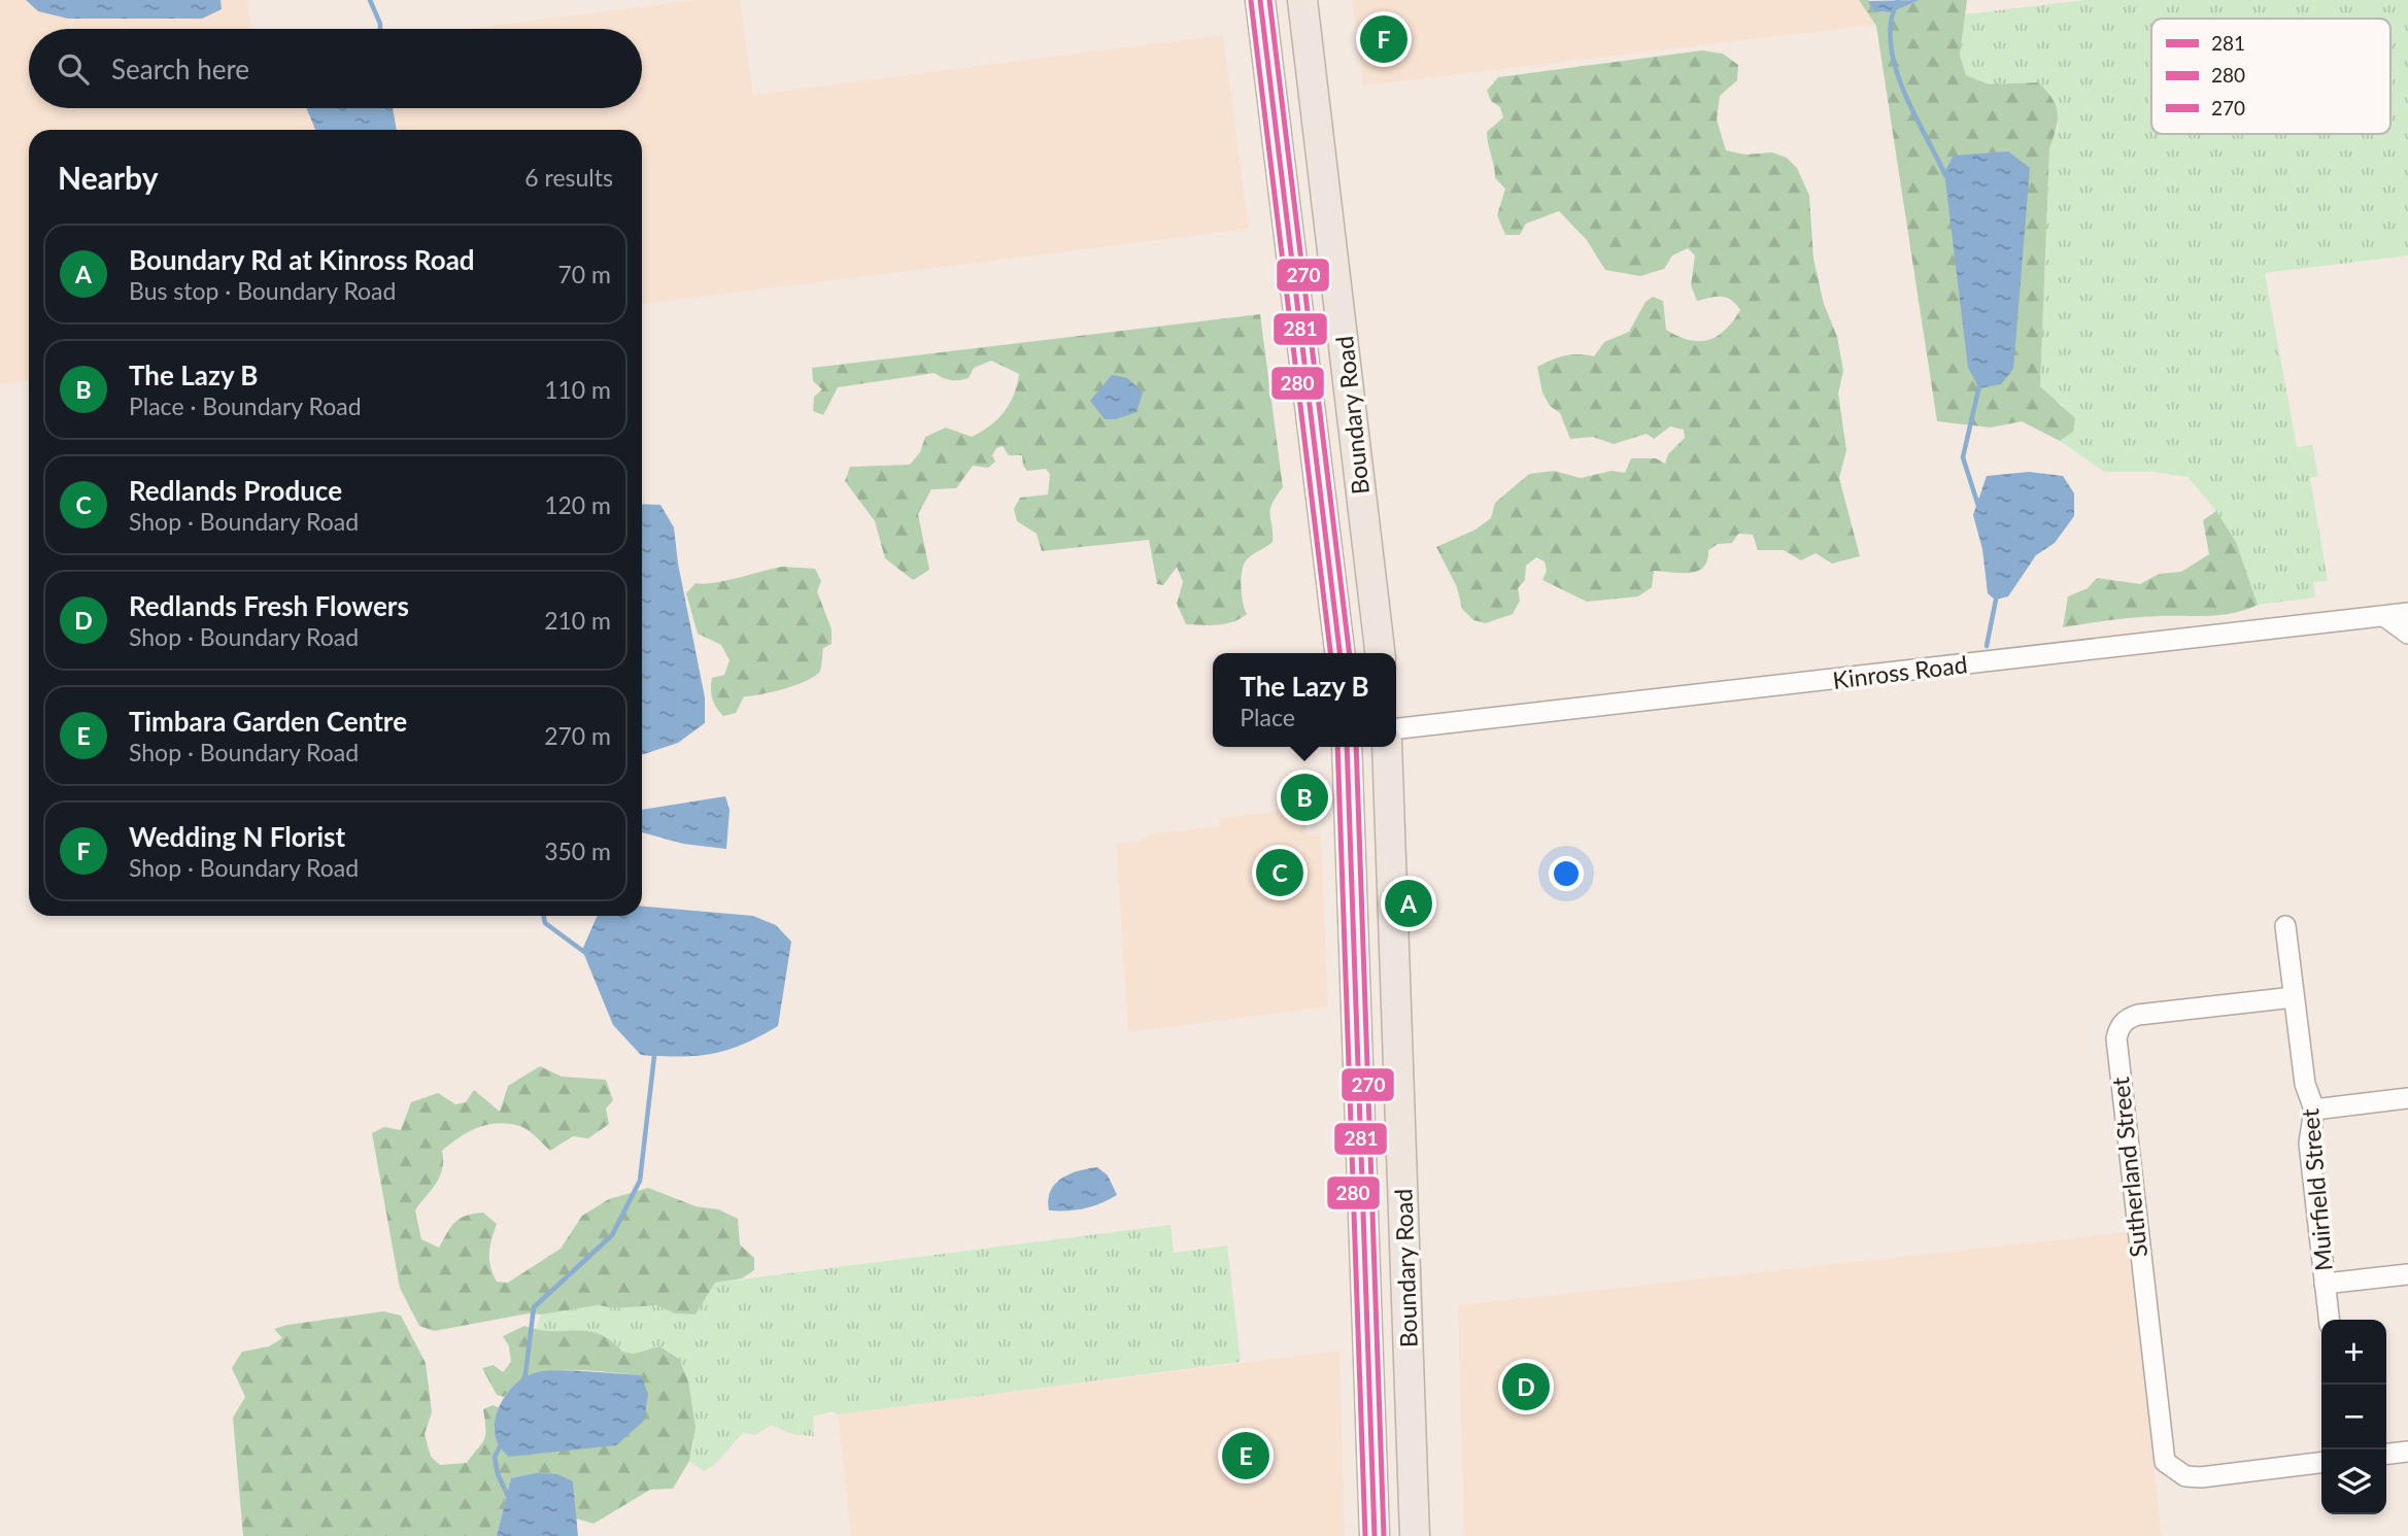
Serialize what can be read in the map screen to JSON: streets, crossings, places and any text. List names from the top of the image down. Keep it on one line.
{"streets":{"highway":["Boundary Road"],"street":["Kinross Road","Sutherland Street","Muirfield Street"]},"crossings":[["Sutherland Street","Muirfield Street"]],"lines":["transit line 281","transit line 270","transit line 280"],"legend":["281","280","270"],"page":{"pins":["F","B","C","A","D","E"],"search":"Search here","heading":["Nearby","6 results"],"list":[{"mark":"A","name":"Boundary Rd at Kinross Road","note":"Bus stop · Boundary Road","value":"70 m"},{"mark":"B","name":"The Lazy B","note":"Place · Boundary Road","value":"110 m"},{"mark":"C","name":"Redlands Produce","note":"Shop · Boundary Road","value":"120 m"},{"mark":"D","name":"Redlands Fresh Flowers","note":"Shop · Boundary Road","value":"210 m"},{"mark":"E","name":"Timbara Garden Centre","note":"Shop · Boundary Road","value":"270 m"},{"mark":"F","name":"Wedding N Florist","note":"Shop · Boundary Road","value":"350 m"}],"popup":["The Lazy B","Place"],"map_buttons":["+","−"]}}
